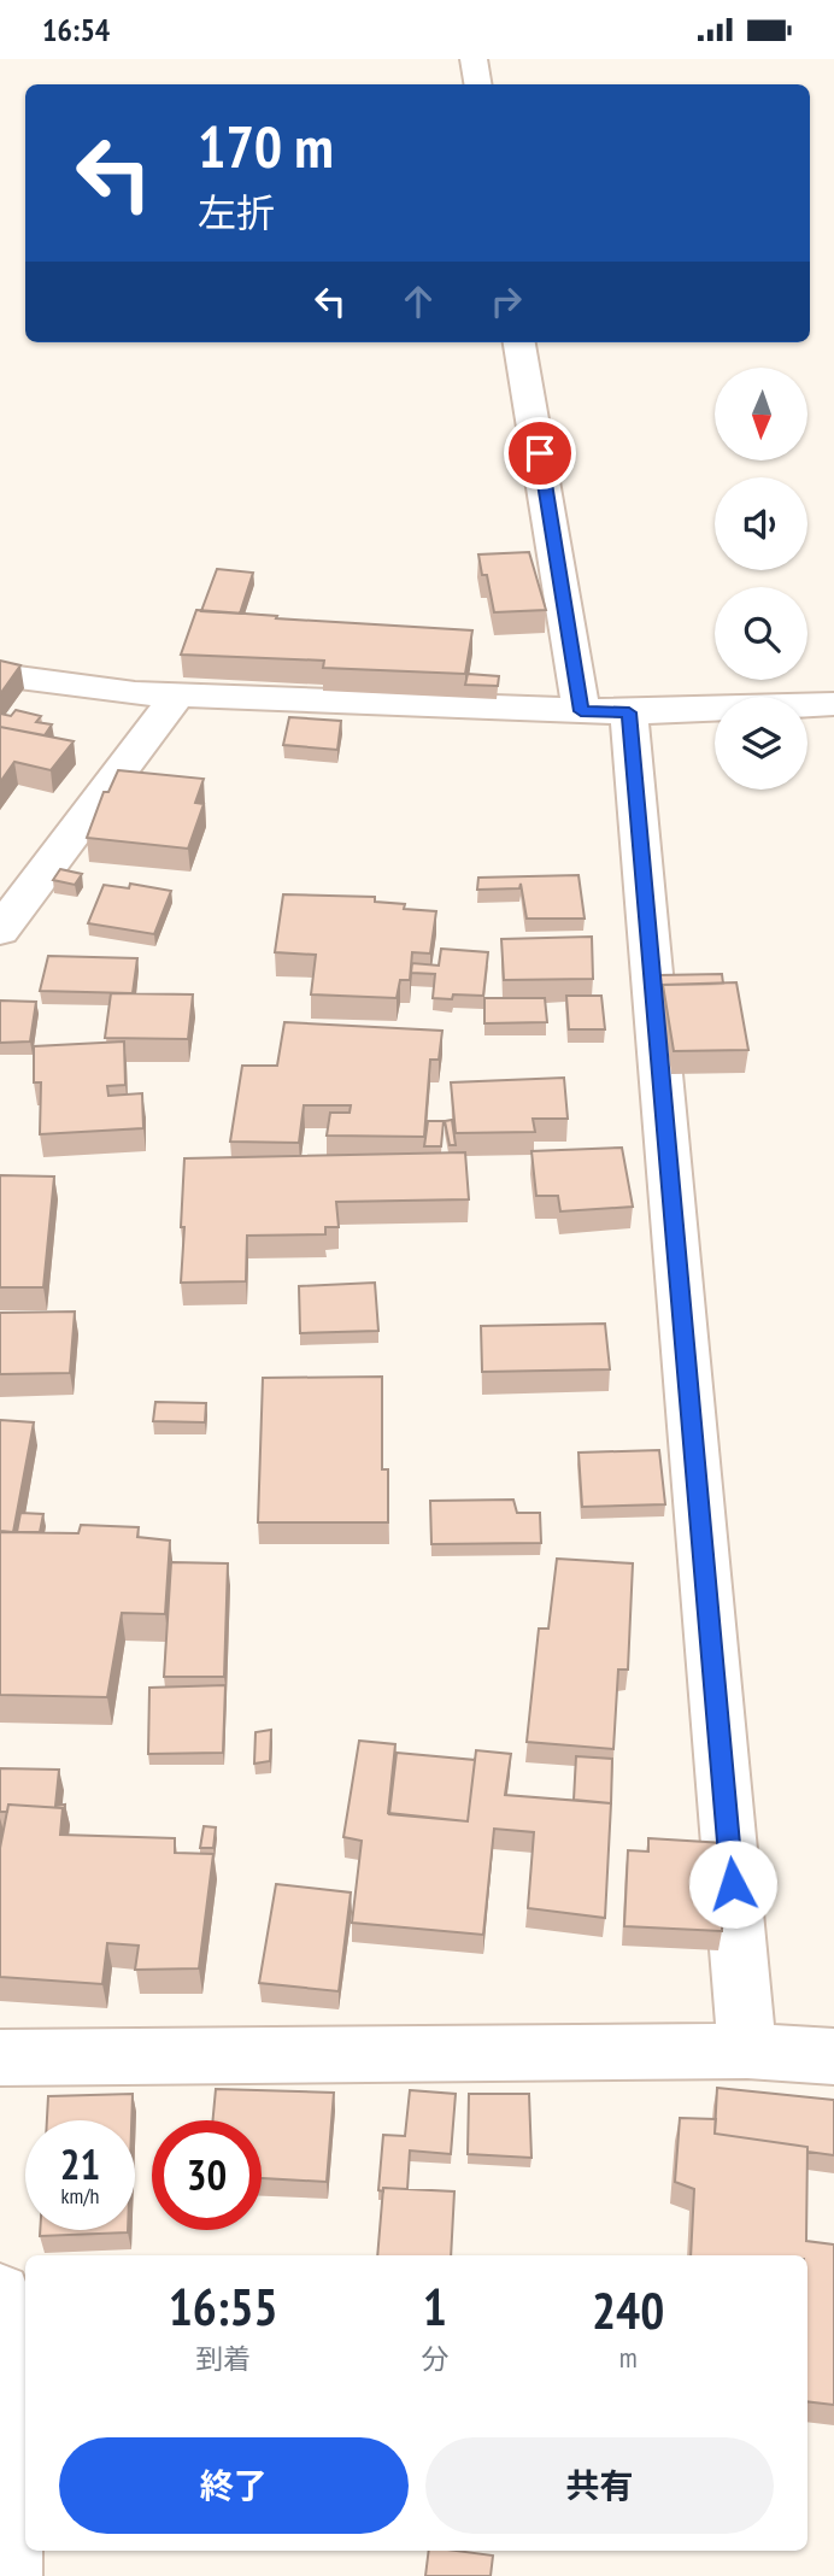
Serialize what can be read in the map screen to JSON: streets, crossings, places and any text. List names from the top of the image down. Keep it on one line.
{"north":"bottom","page":{"status":"16:54","turn":["170 m","左折"],"speed":"21 km/h","limit":"30","eta":["16:55","到着","1","分","240","m"],"buttons":["終了","共有"]}}
